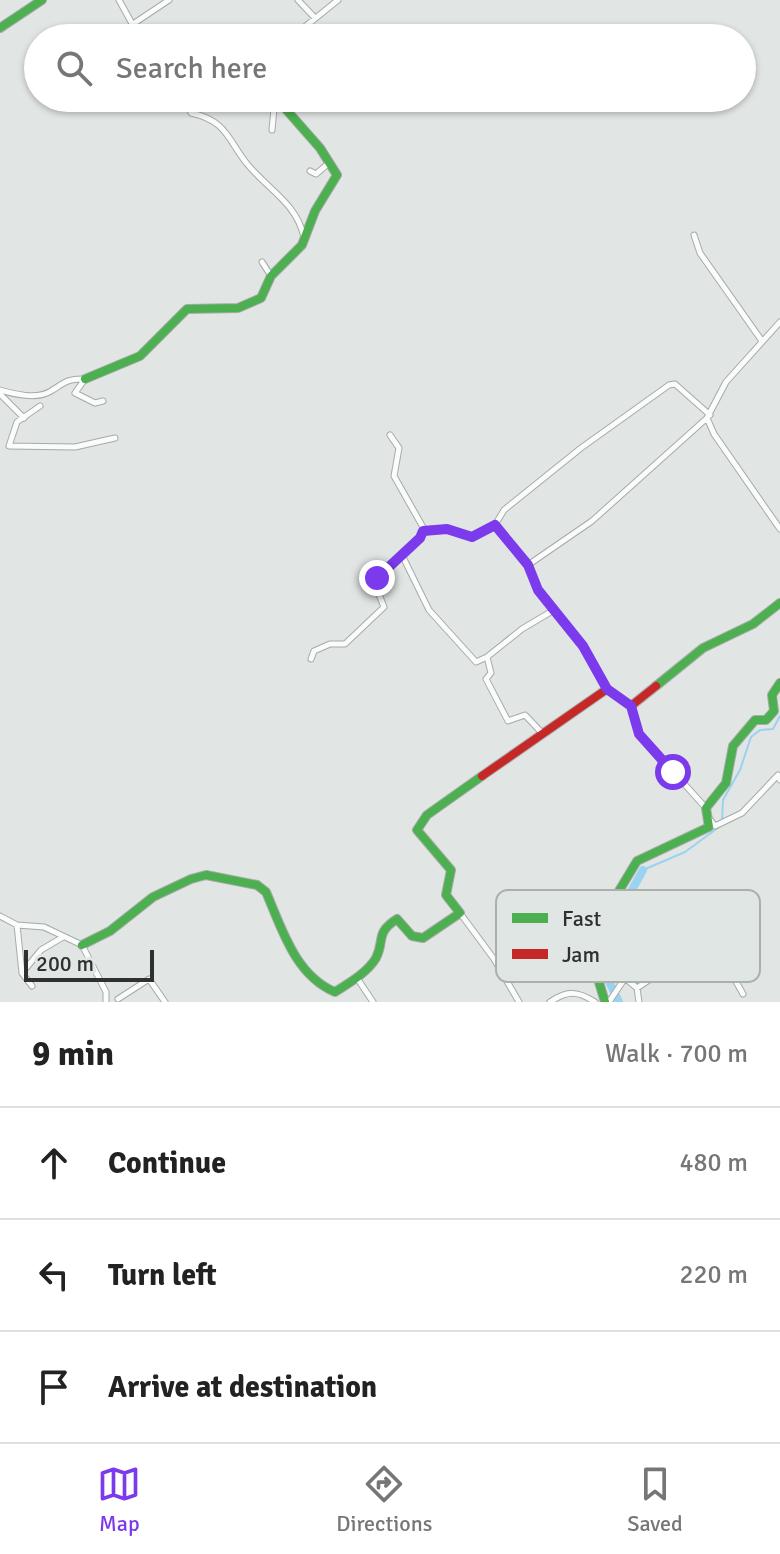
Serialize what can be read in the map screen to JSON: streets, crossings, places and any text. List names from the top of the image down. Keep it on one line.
{"legend":["Fast","Jam"],"scale_bar":"200 m","page":{"search":"Search here","scale":"200 m","heading":["9 min","Walk · 700 m"],"list":[["Continue","480 m"],["Turn left","220 m"],"Arrive at destination"],"nav":["Map","Directions","Saved"]}}
